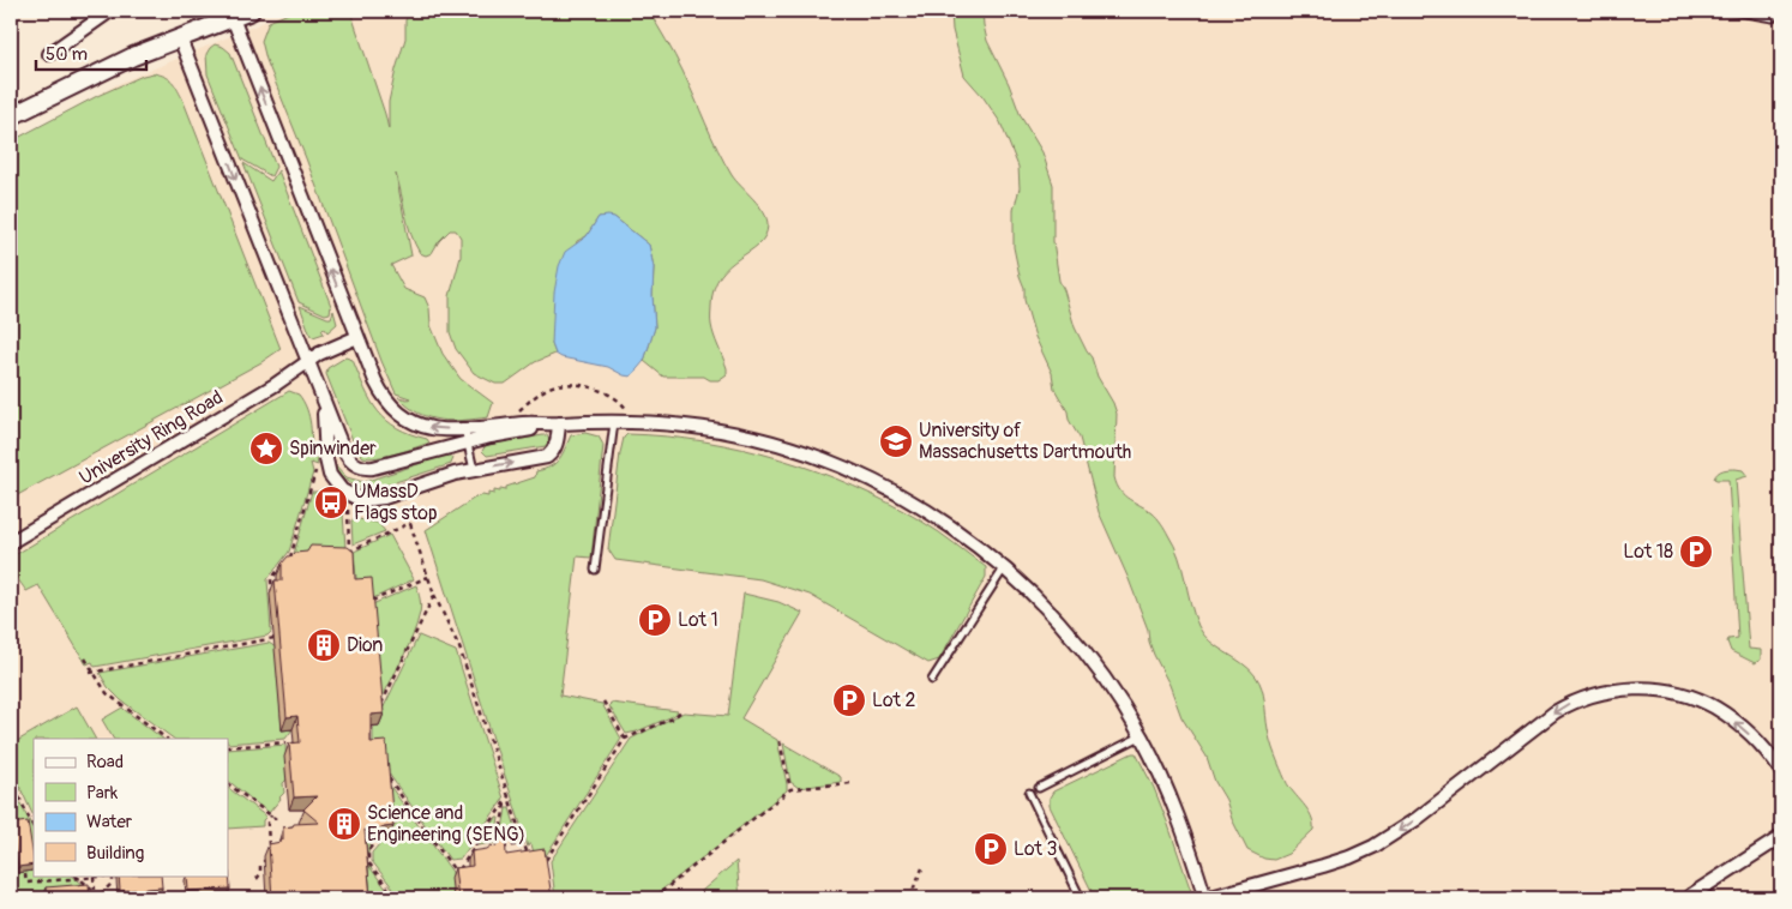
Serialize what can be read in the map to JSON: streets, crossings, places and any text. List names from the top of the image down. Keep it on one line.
{"streets":{"street":["University Ring Road"]},"places":{"school or university":["University of Massachusetts Dartmouth"],"place":["Spinwinder"],"bus stop":["UMassD Flags stop"],"parking":["Lot 18","Lot 1","Lot 2","Lot 3"],"building":["Dion","Science and Engineering (SENG)"]},"legend":["Road","Park","Water","Building"],"scale_bar":"50 m"}
